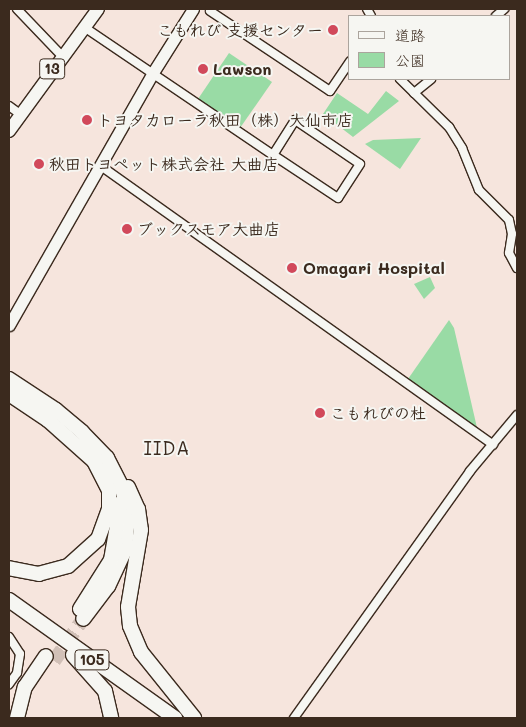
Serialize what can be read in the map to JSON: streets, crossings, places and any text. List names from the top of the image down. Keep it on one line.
{"streets":{"highway":["105"],"main road":["13"]},"districts":["IIDA"],"places":["こもれび 支援センター","Lawson","トヨタカローラ秋田（株）大仙市店","秋田トヨペット株式会社 大曲店","ブックスモア大曲店","Omagari Hospital","こもれびの杜"],"legend":["道路","公園"]}
